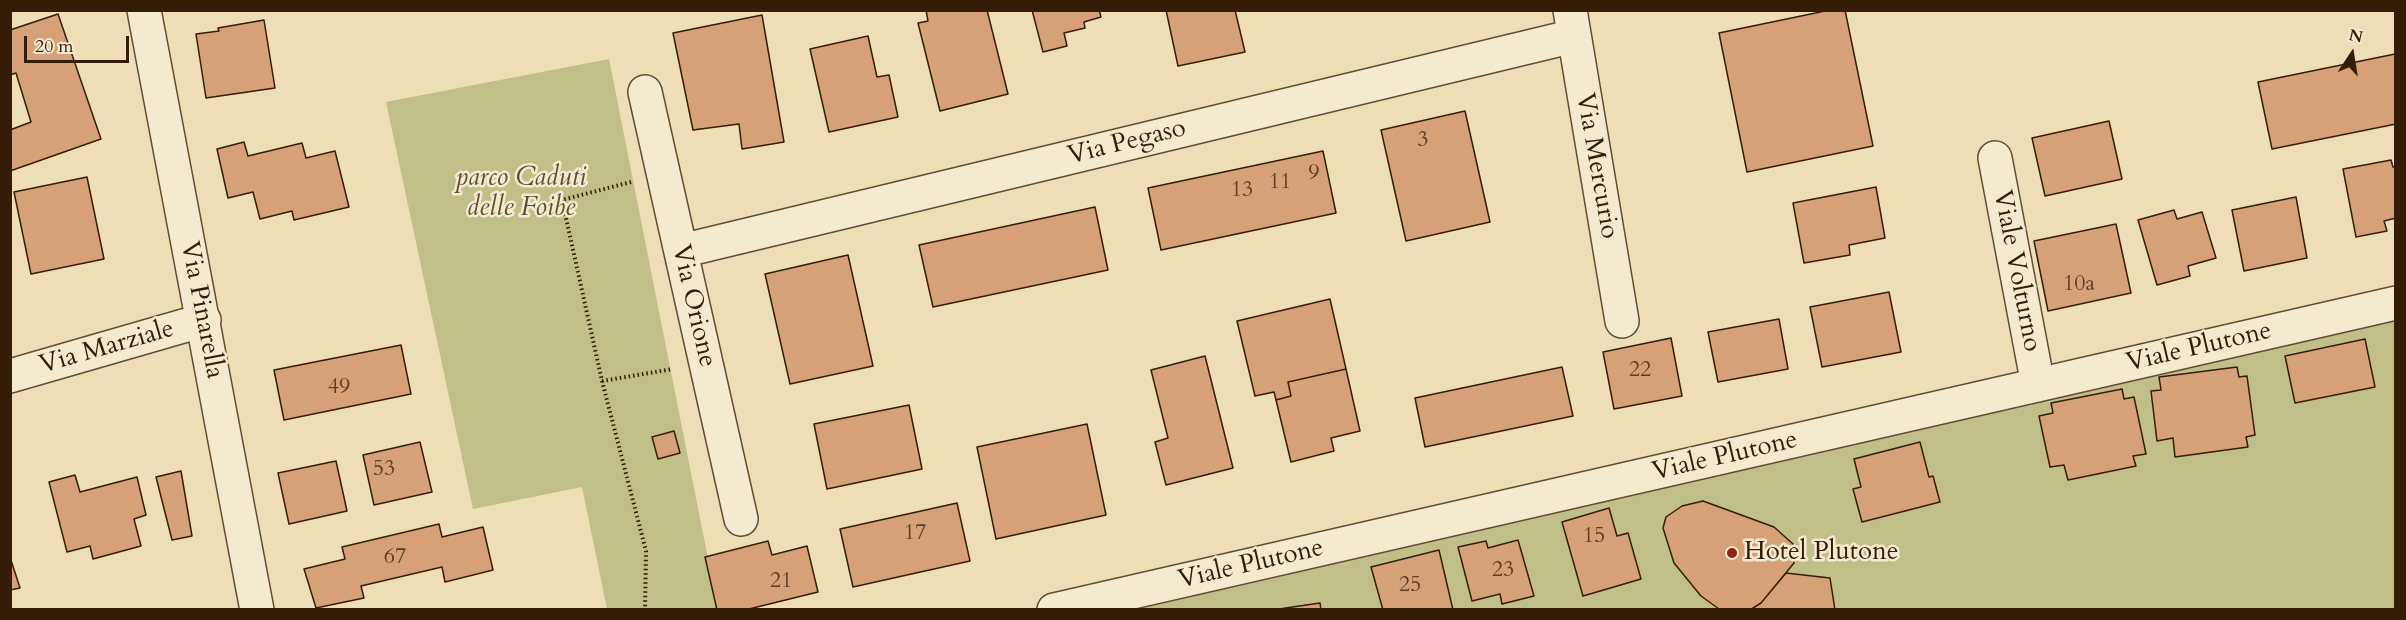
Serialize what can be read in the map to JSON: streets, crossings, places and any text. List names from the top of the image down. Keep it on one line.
{"streets":{"street":["Via Pegaso","Via Mercurio","Viale Volturno","Via Orione","Via Pinarella","Via Marziale","Viale Plutone"]},"crossings":[["Via Pegaso","Via Mercurio"],["Via Pegaso","Via Orione"],["Viale Volturno","Viale Plutone"],["Via Pinarella","Via Marziale"]],"parks":["parco Caduti delle Foibe"],"places":["Hotel Plutone"],"house_numbers":["3","9","11","13","10a","22","49","53","17","15","67","23","21","25"],"scale_bar":"20 m","north":"top"}
